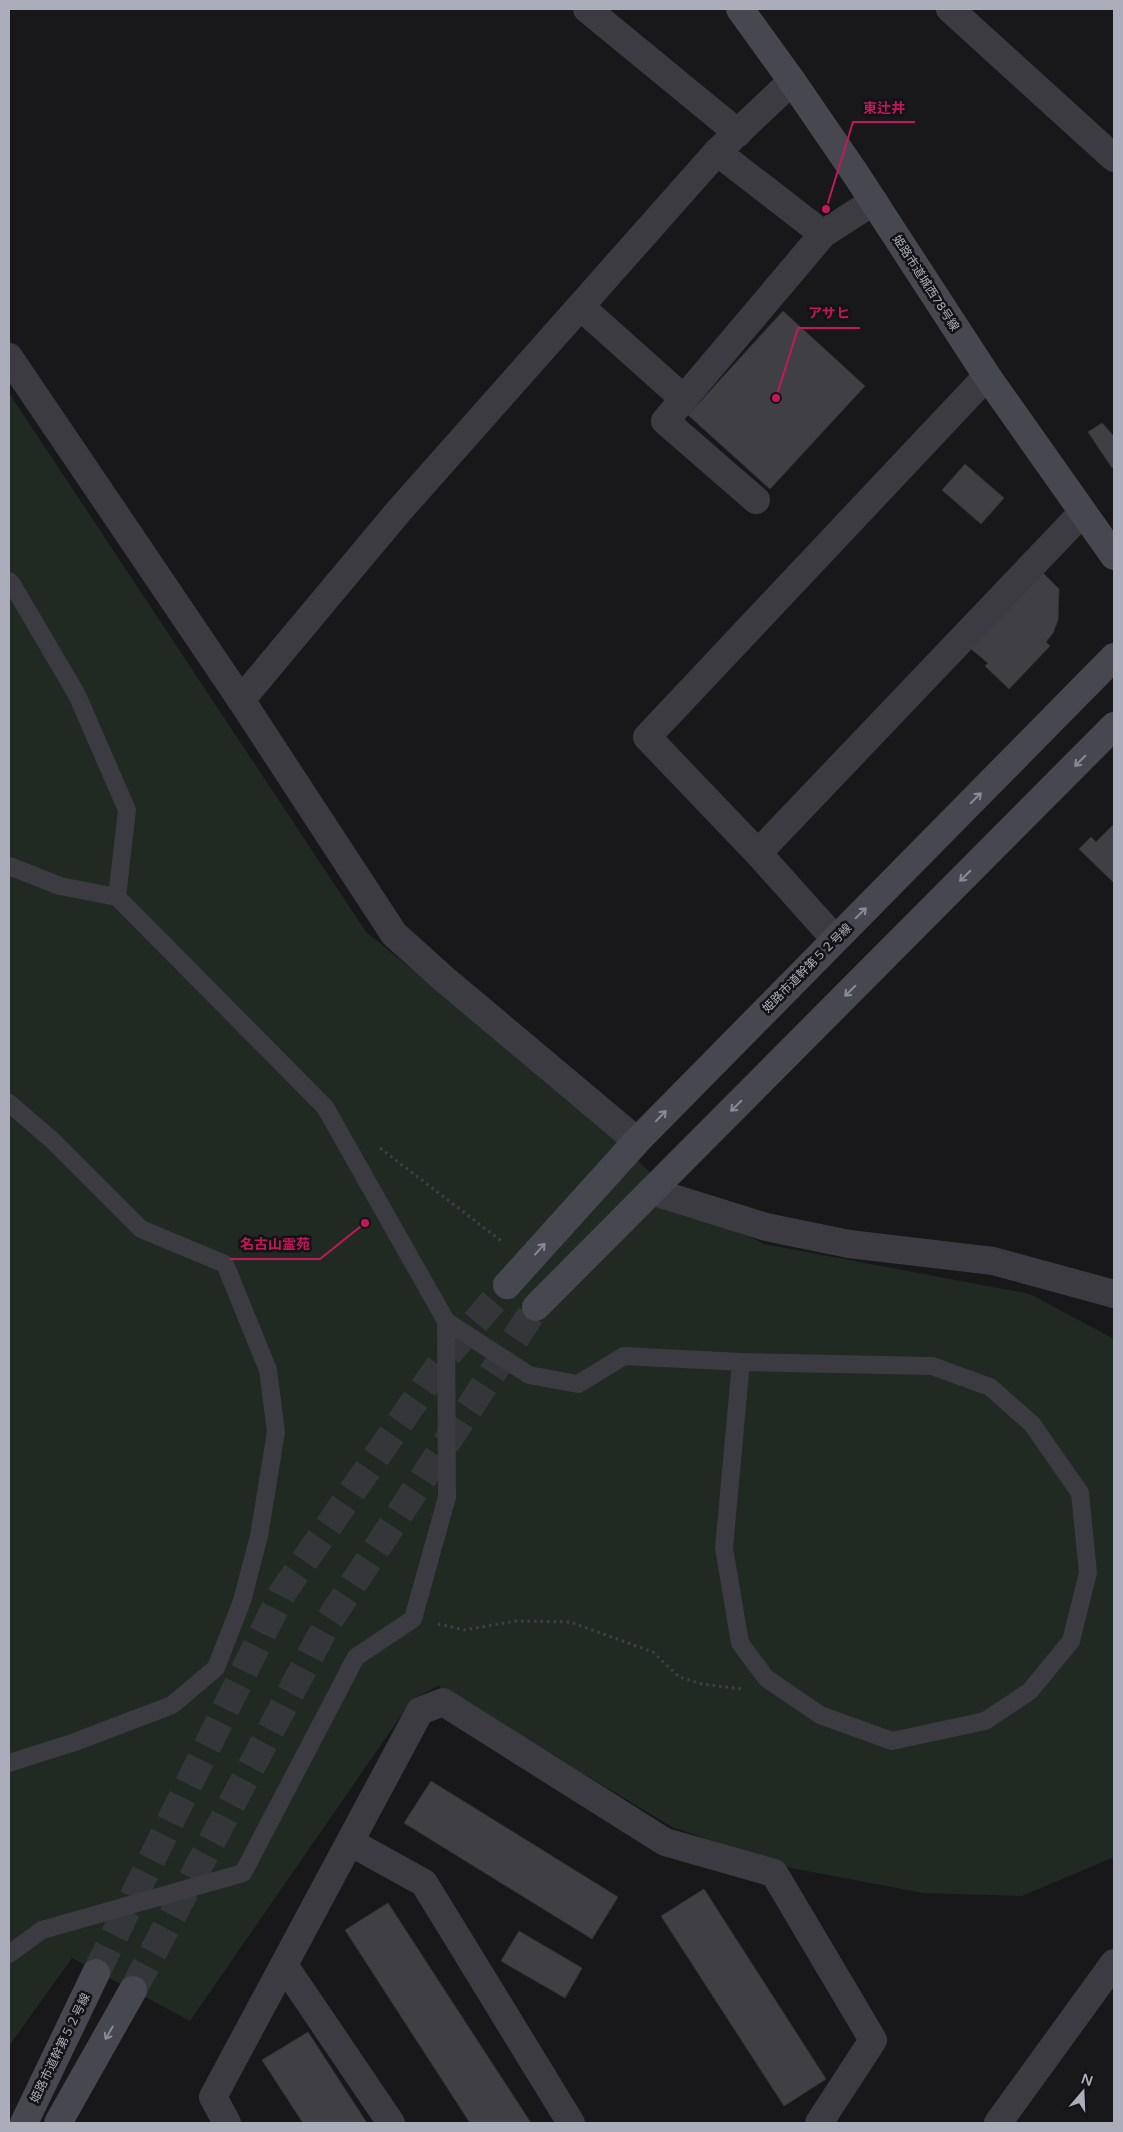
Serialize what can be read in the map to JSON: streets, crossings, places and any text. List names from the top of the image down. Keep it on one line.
{"streets":{"street":["姫路市道城西78号線","姫路市道幹第５２号線"]},"places":["東辻井","アサヒ","名古山霊苑"],"north":"top"}
